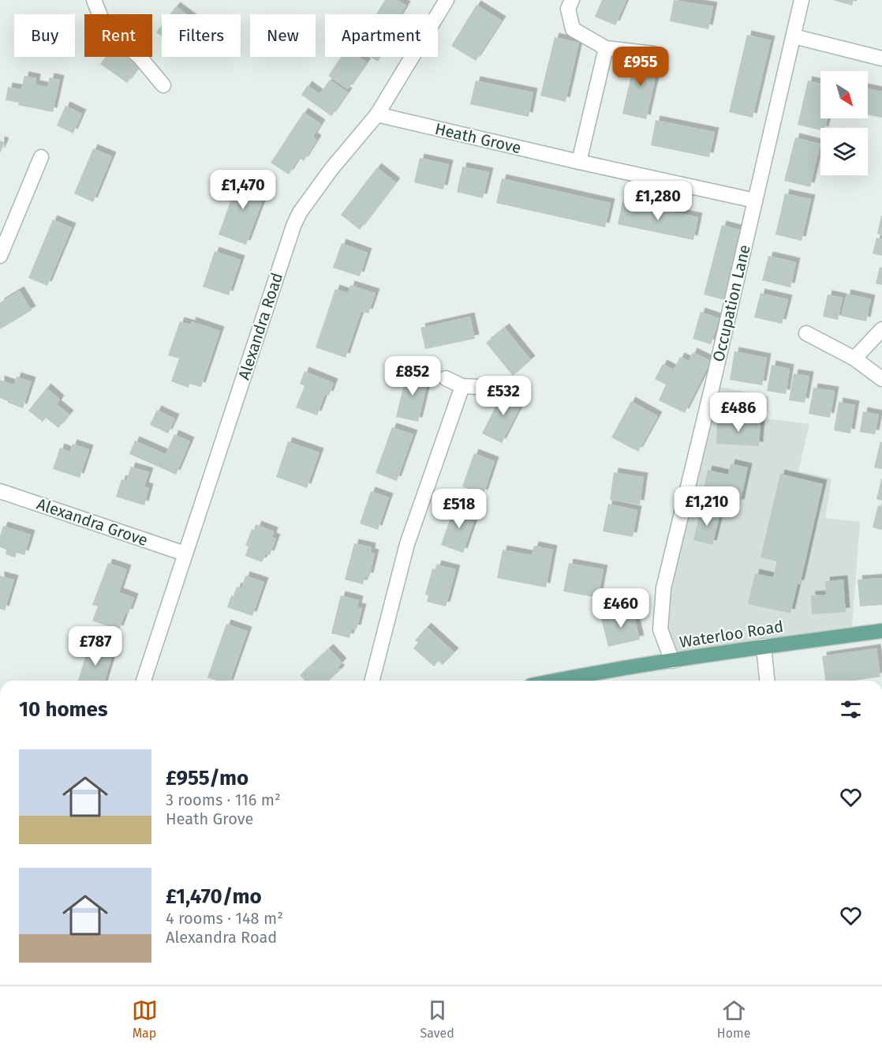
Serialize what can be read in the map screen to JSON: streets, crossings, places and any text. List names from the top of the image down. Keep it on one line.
{"streets":{"main road":["Waterloo Road"],"street":["Heath Grove","Occupation Lane","Alexandra Road","Alexandra Grove"]},"crossings":[["Heath Grove","Occupation Lane"],["Heath Grove","Alexandra Road"],["Occupation Lane","Waterloo Road"],["Alexandra Road","Alexandra Grove"]],"north":"bottom right","page":{"chip":["Buy","Rent","Filters","New","Apartment"],"price":["£955","£1,470","£1,280","£852","£532","£486","£1,210","£518","£460","£787"],"heading":"10 homes","list":[{"name":"£955/mo","note":"3 rooms · 116 m² · Heath Grove"},{"name":"£1,470/mo","note":"4 rooms · 148 m² · Alexandra Road"}],"tabs":["Map","Saved","Home"]}}
